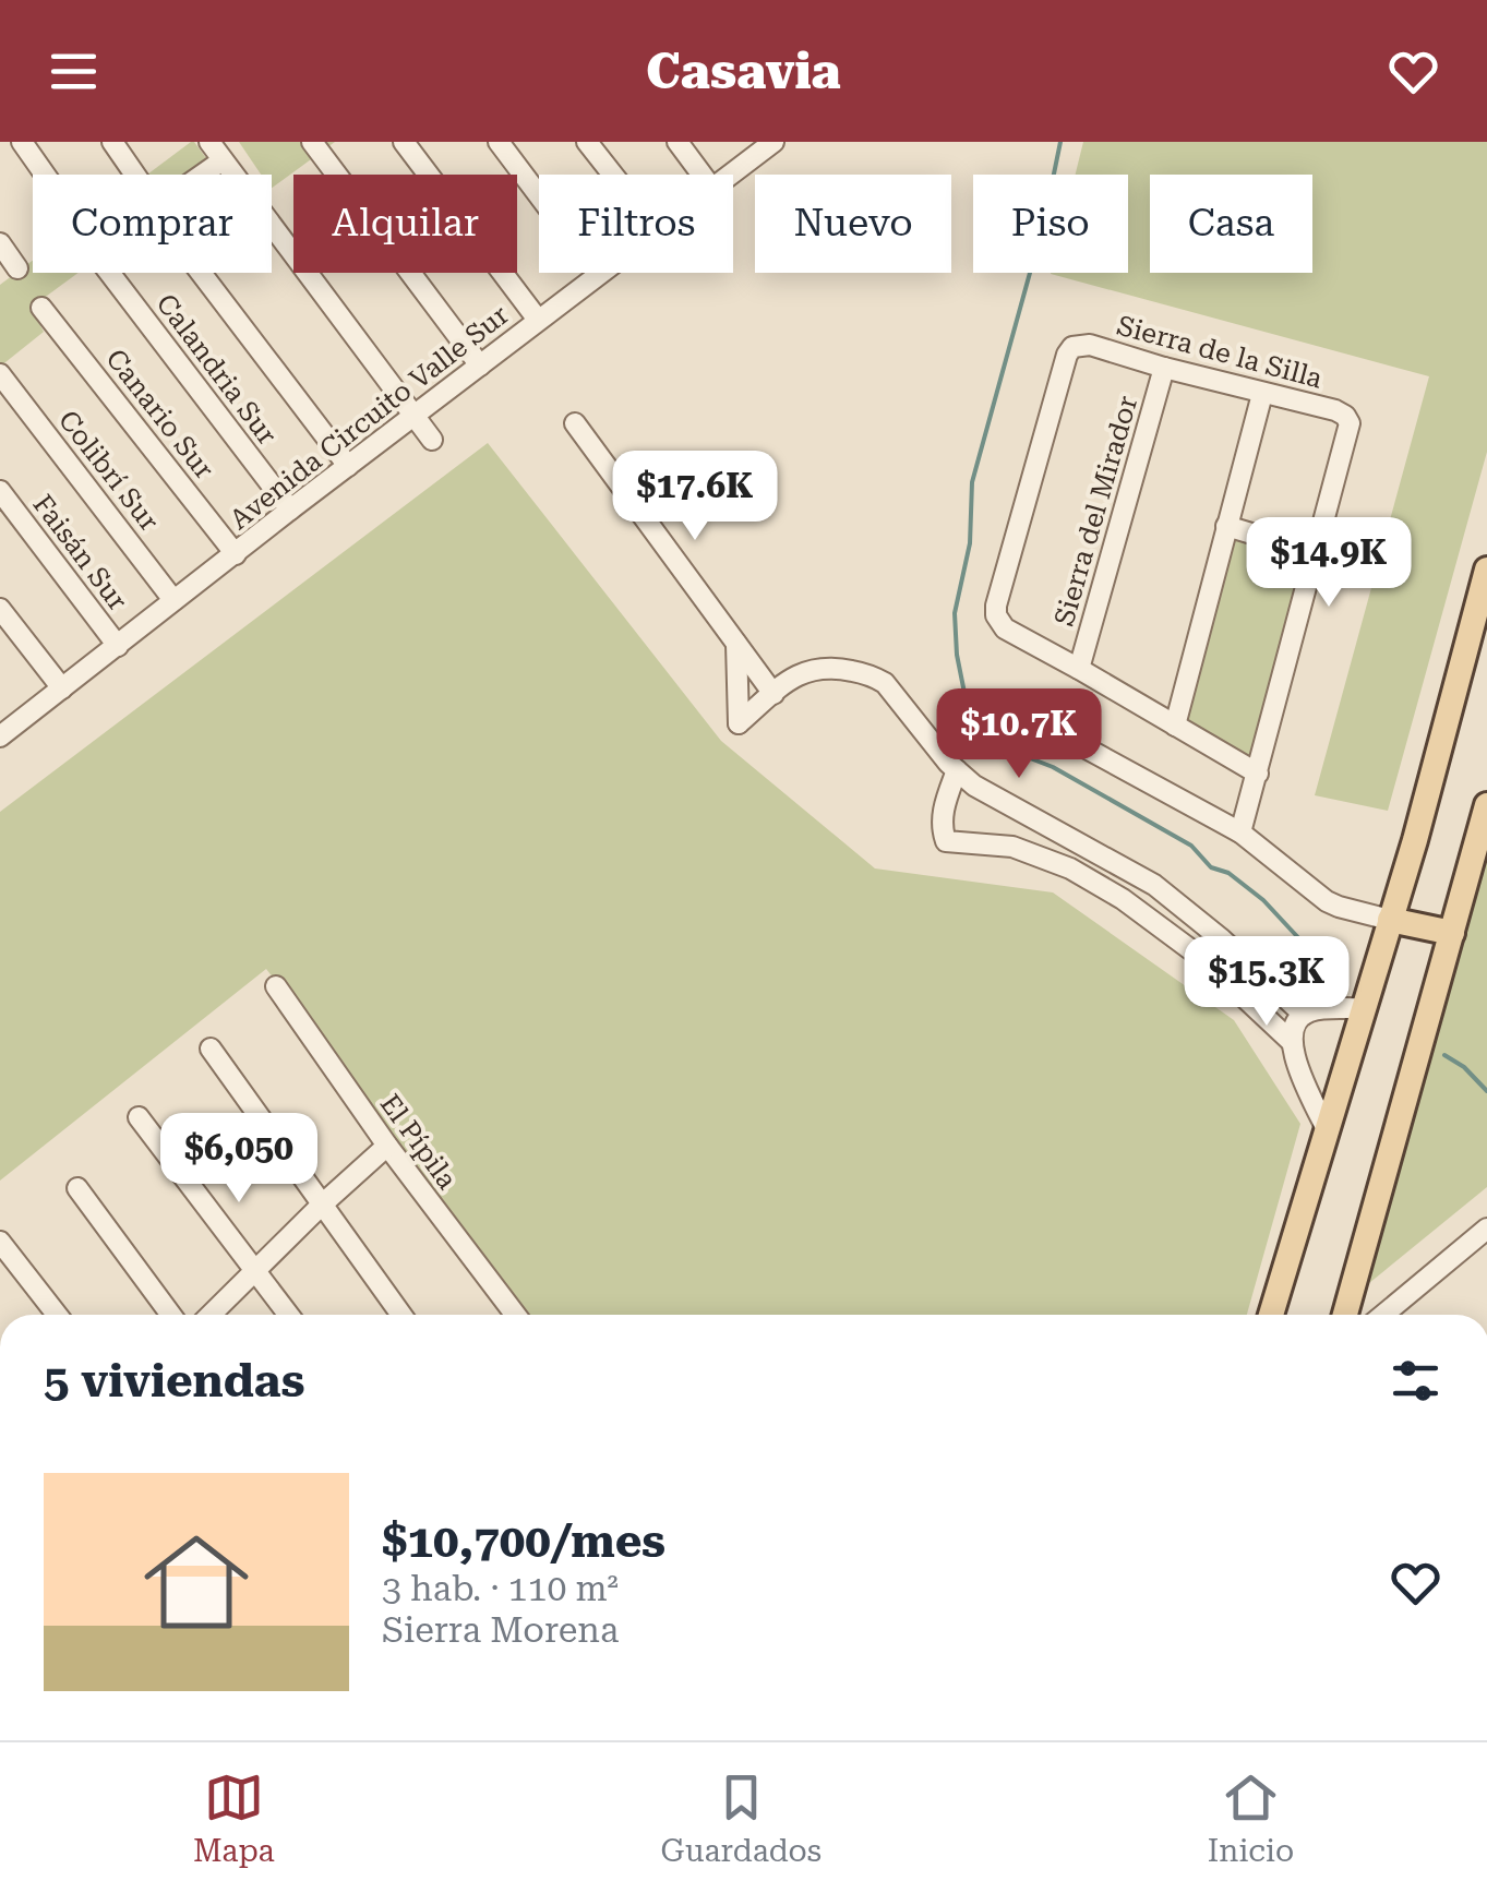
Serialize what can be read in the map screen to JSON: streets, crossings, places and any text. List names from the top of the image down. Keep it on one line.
{"streets":{"street":["Sierra de la Silla","Calandria Sur","Canario Sur","Avenida Circuito Valle Sur","Colibrí Sur","Sierra del Mirador","Faisán Sur","El Pípila"]},"crossings":[["Sierra de la Silla","Sierra del Mirador"],["Calandria Sur","Avenida Circuito Valle Sur"],["Canario Sur","Avenida Circuito Valle Sur"],["Avenida Circuito Valle Sur","Colibrí Sur"],["Avenida Circuito Valle Sur","Faisán Sur"]],"page":{"header":"Casavia","chip":["Comprar","Alquilar","Filtros","Nuevo","Piso","Casa"],"price":["$17.6K","$14.9K","$10.7K","$15.3K","$6,050"],"heading":"5 viviendas","list":[{"name":"$10,700/mes","note":"3 hab. · 110 m² · Sierra Morena"}],"tabs":["Mapa","Guardados","Inicio"]}}
